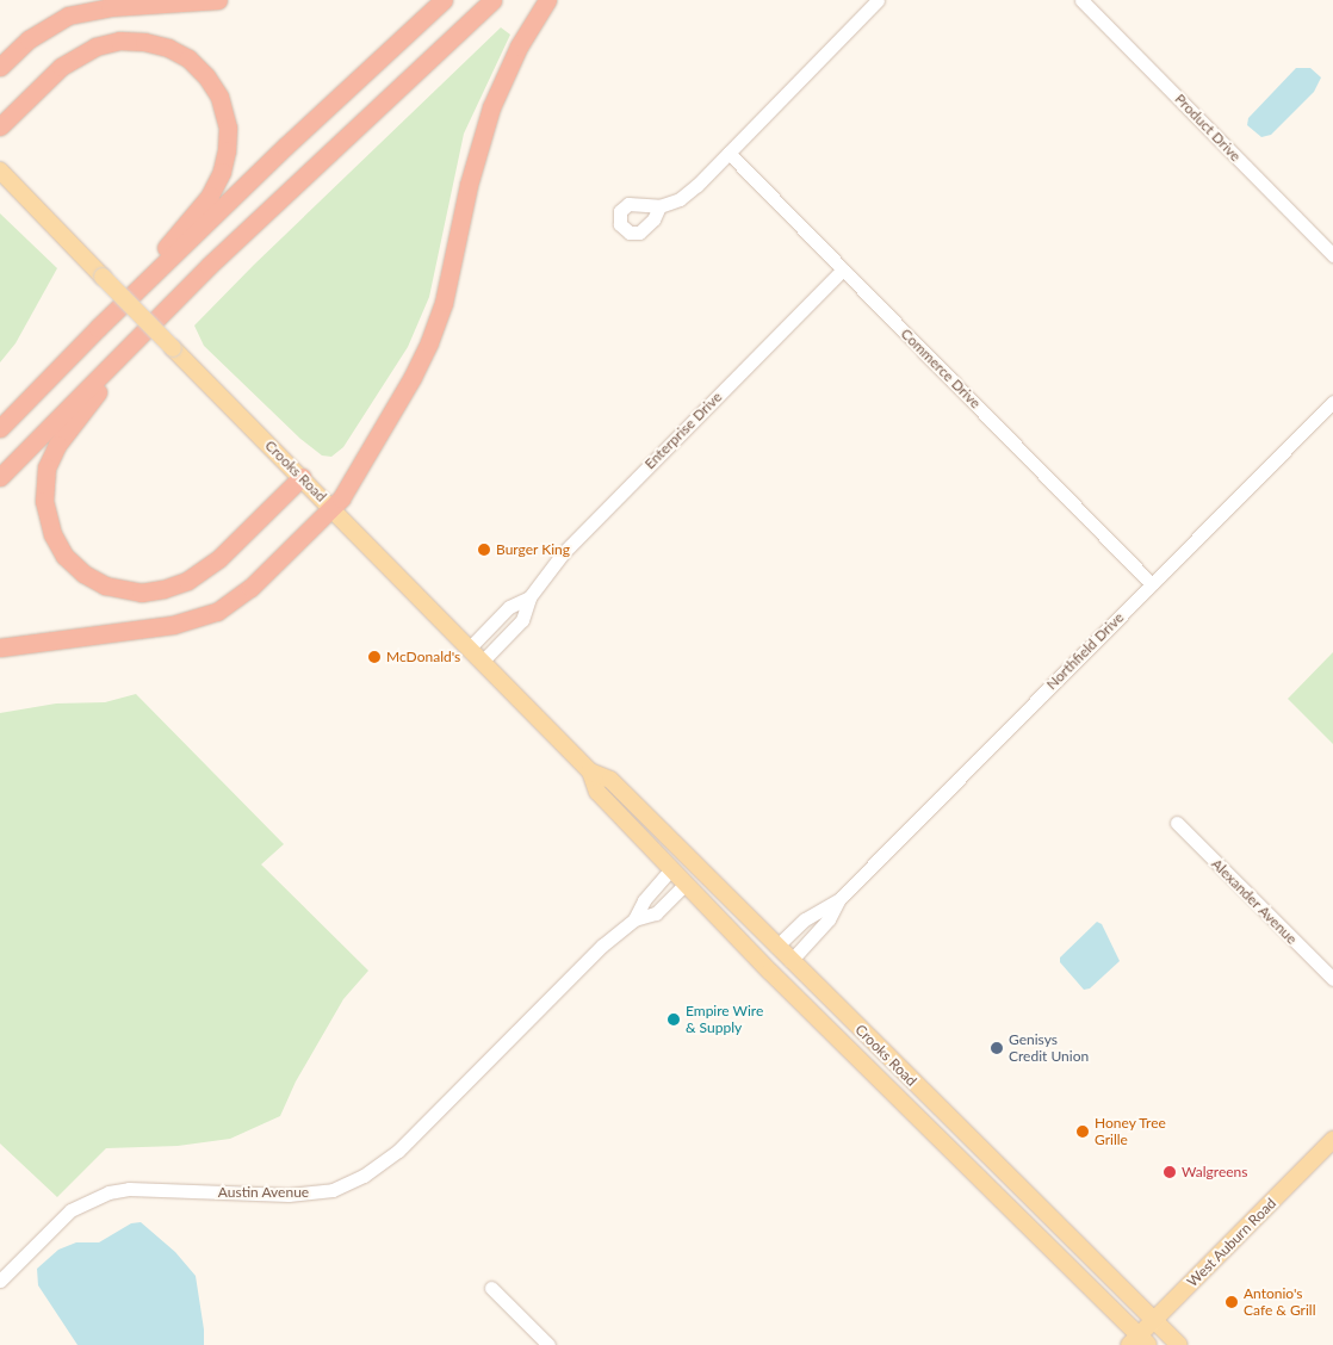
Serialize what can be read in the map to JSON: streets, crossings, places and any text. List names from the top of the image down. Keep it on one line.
{"streets":{"main road":["Crooks Road","West Auburn Road"],"street":["Product Drive","Commerce Drive","Enterprise Drive","Northfield Drive","Alexander Avenue","Austin Avenue"]},"crossings":[["Commerce Drive","Enterprise Drive"],["Commerce Drive","Northfield Drive"],["Enterprise Drive","Crooks Road"],["Crooks Road","Northfield Drive"],["Crooks Road","Austin Avenue"],["Crooks Road","West Auburn Road"]],"places":["Burger King","McDonald's","Empire Wire & Supply","Genisys Credit Union","Honey Tree Grille","Walgreens","Antonio's Cafe & Grill"]}
